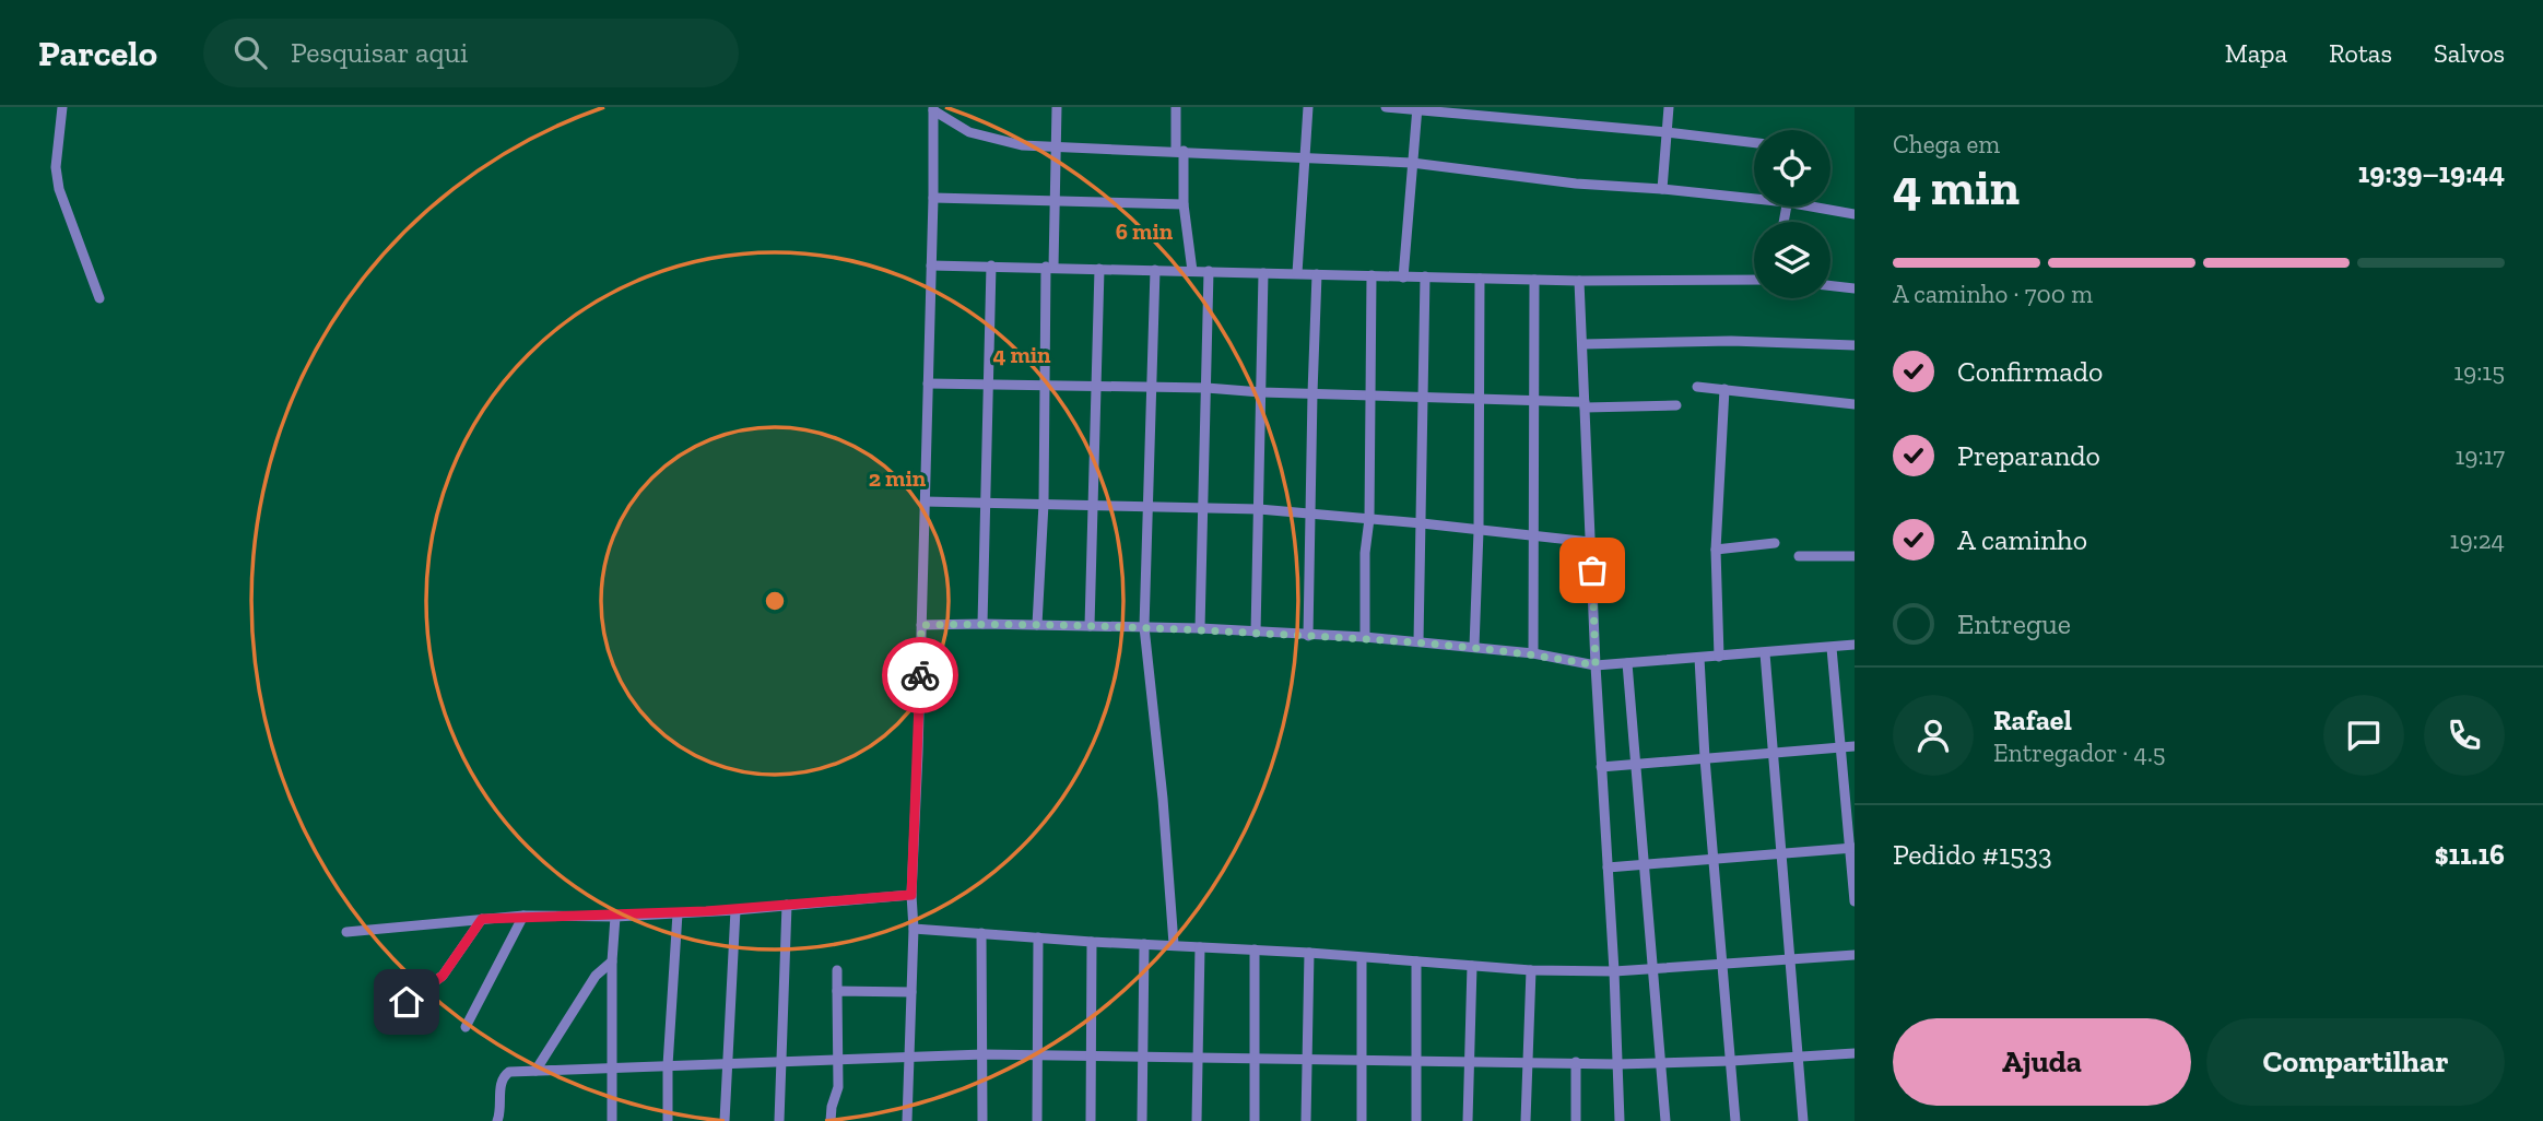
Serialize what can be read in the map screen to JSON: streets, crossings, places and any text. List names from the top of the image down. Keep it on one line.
{"page":{"header":"Parcelo","search":"Pesquisar aqui","nav":["Mapa","Rotas","Salvos"],"heading":["4 min","Chega em","19:39–19:44"],"panel":["Rafael","Entregador · 4.5","Pedido #1533","$11.16"],"bar":"A caminho · 700 m","list":[["Confirmado","19:15"],["Preparando","19:17"],["A caminho","19:24"],"Entregue"],"buttons":["Ajuda","Compartilhar"]},"rings":["6 min","4 min","2 min"]}
